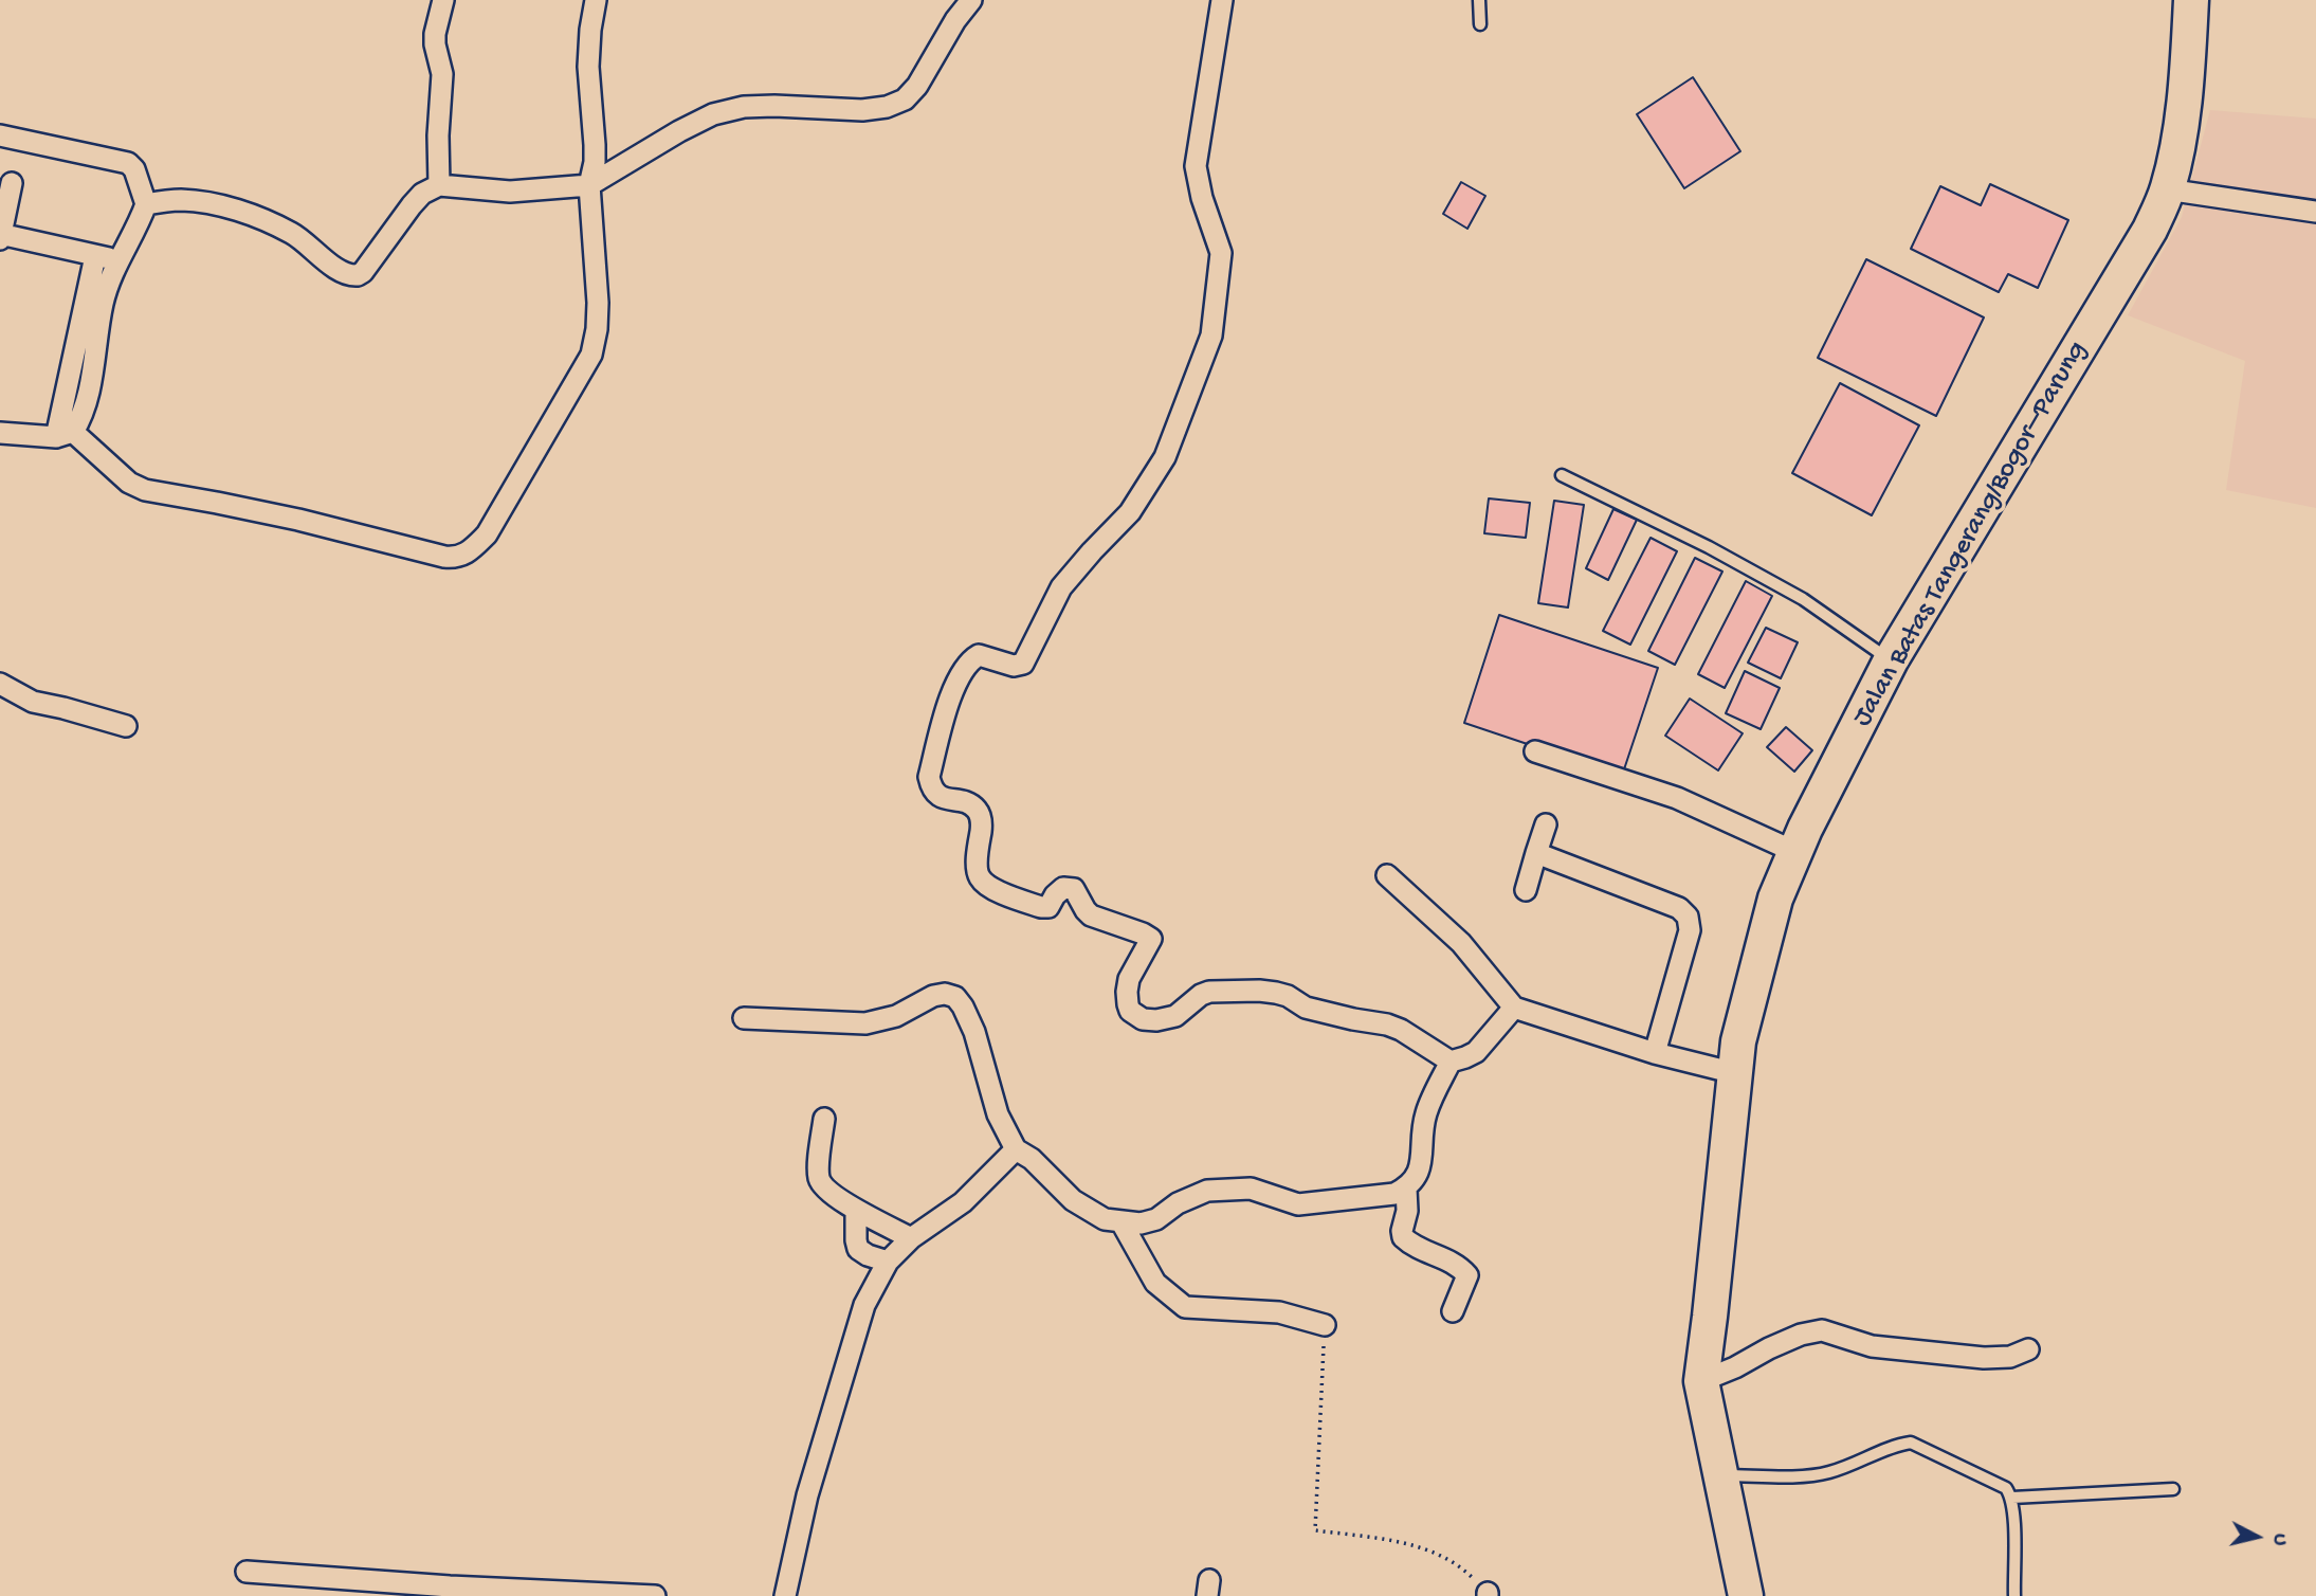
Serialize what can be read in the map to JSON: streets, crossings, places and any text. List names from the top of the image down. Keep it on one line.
{"streets":{"main road":["Jalan Batas Tangerang/Bogor–Parung"]},"north":"right"}
